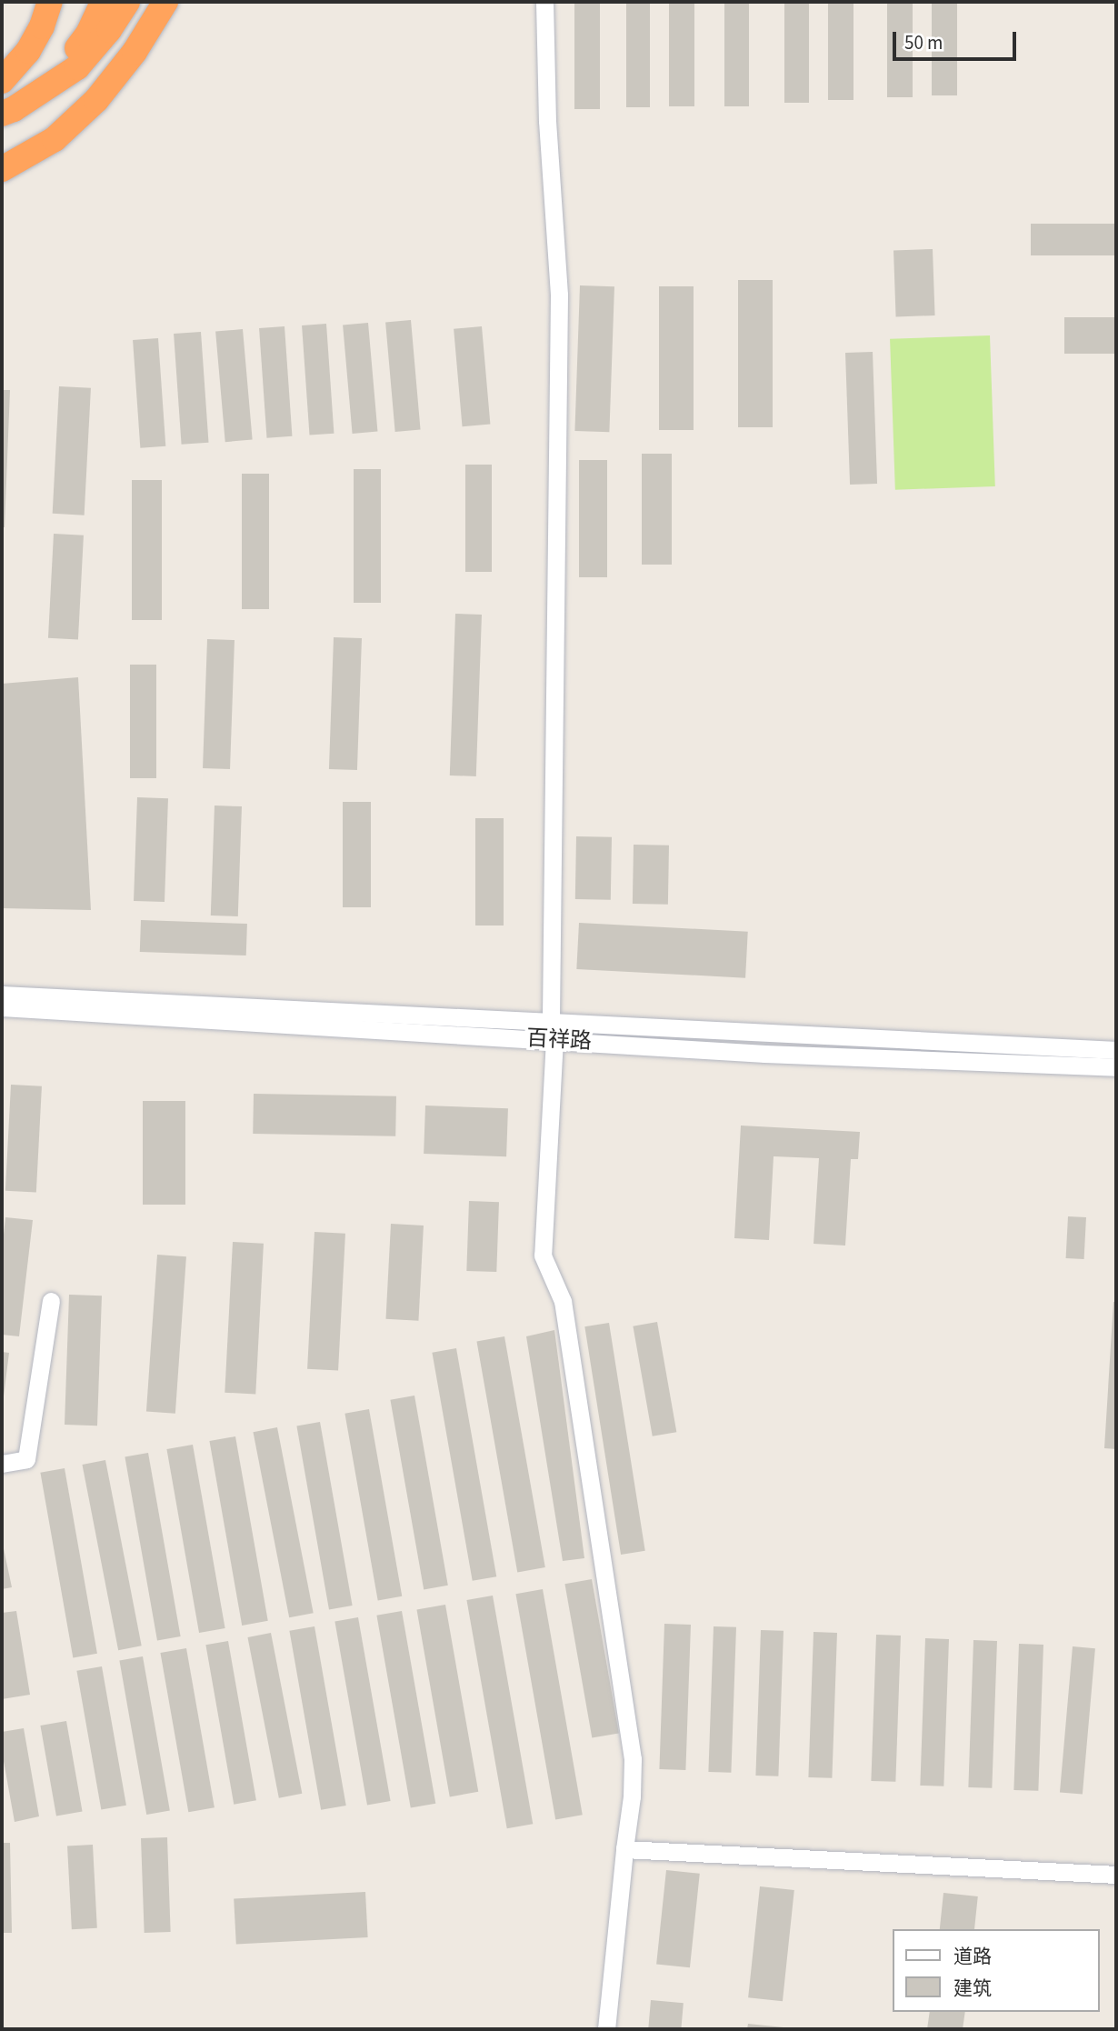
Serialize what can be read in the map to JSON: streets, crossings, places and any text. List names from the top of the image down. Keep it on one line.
{"streets":{"street":["百祥路"]},"legend":["道路","建筑"],"scale_bar":"50 m"}
